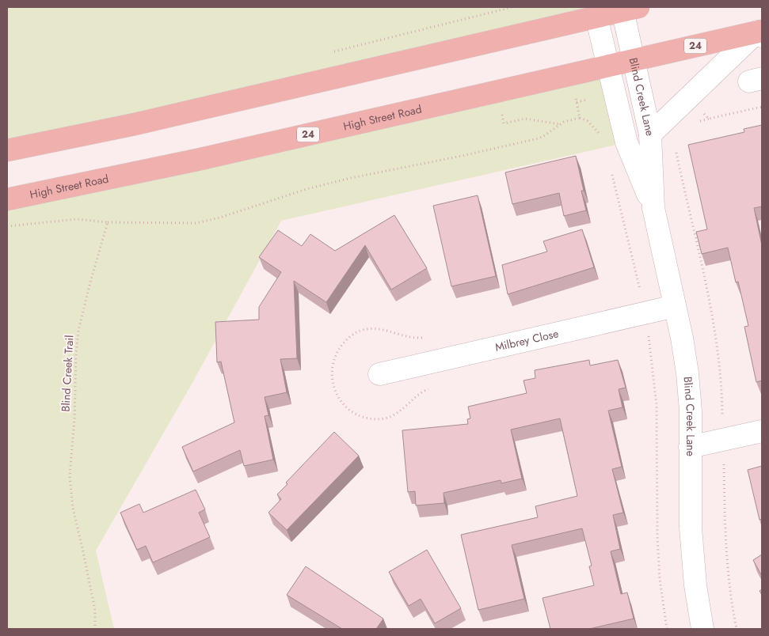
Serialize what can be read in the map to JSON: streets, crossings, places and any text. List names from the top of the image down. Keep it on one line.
{"streets":{"main road":["24","High Street Road"],"street":["Blind Creek Lane","Milbrey Close"],"path":["Blind Creek Trail"]},"crossings":[["Blind Creek Lane","High Street Road"],["Blind Creek Lane","Milbrey Close"]]}
